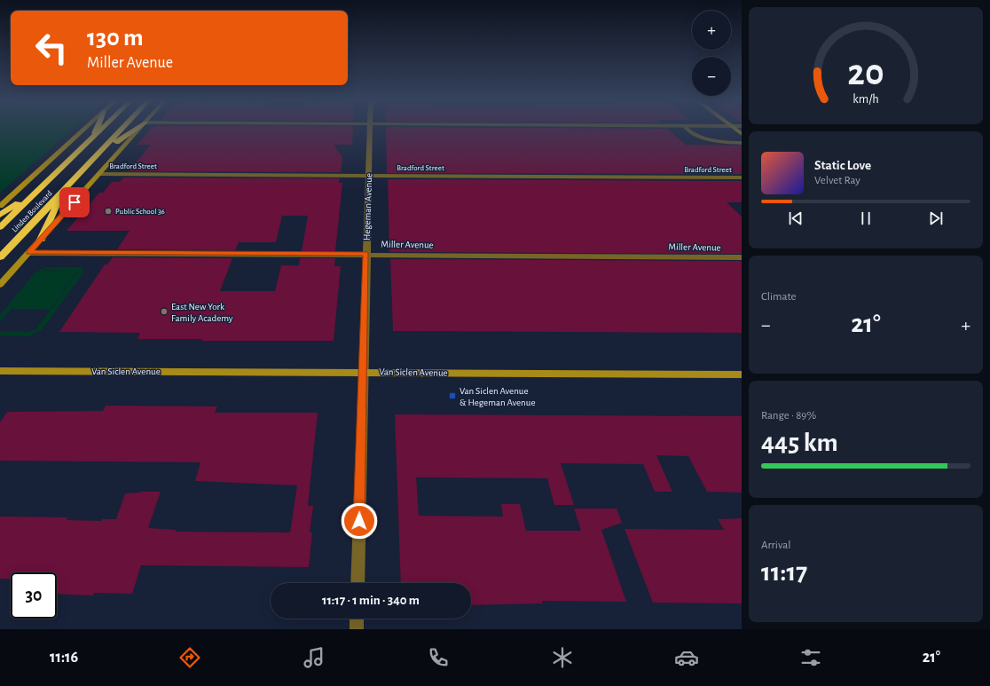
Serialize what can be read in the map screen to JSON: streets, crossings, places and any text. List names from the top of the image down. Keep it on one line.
{"streets":{"highway":["Linden Boulevard"],"street":["Bradford Street","Hegeman Avenue","Miller Avenue","Van Siclen Avenue"]},"crossings":[["Bradford Street","Hegeman Avenue"],["Hegeman Avenue","Miller Avenue"],["Hegeman Avenue","Van Siclen Avenue"]],"places":{"other":["Public School 36","East New York Family Academy"],"transit":["Van Siclen Avenue & Hegeman Avenue"]},"page":{"map_buttons":["+","−"],"turn":["130 m","Miller Avenue"],"song":["Static Love","Velvet Ray"],"tile":["Climate",["Range · 89%","445 km"],["Arrival","11:17"]],"heat":["−","21°","+"],"limit":"30","trip":"11:17 · 1 min · 340 m","tabs":["11:16","21°"],"gauge":["20","km/h"]}}
